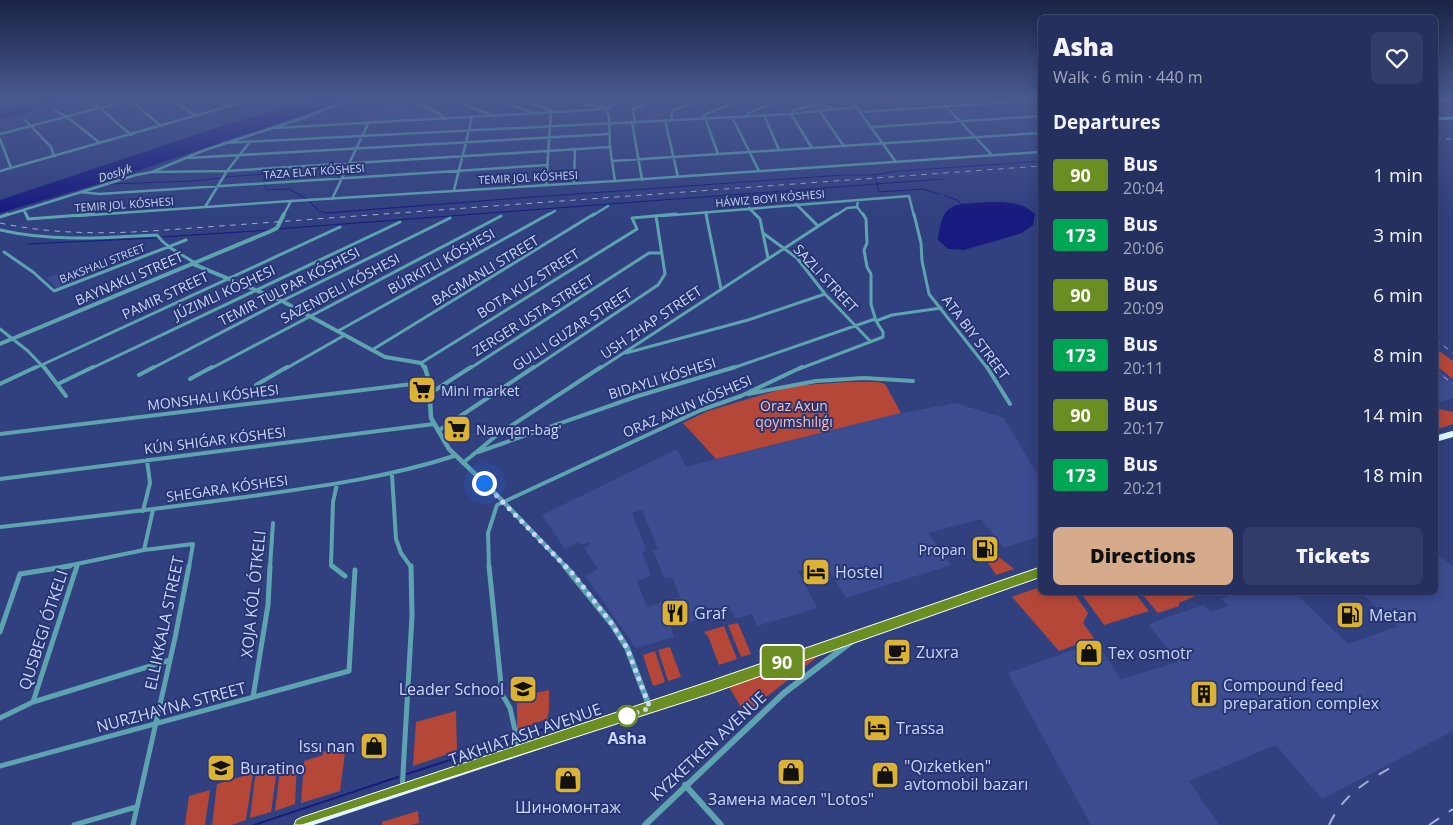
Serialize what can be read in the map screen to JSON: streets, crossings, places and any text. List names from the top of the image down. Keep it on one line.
{"streets":{"highway":["TAKHIATASH AVENUE"],"street":["TAZA ELAT KÓSHESI","TEMIR JOL KÓSHESI","BÚRKITLI KÓSHESI","BAKSHALI STREET","BAGMANLI STREET","BAYNAKLI STREET","SAZLI STREET","BOTA KUZ STREET","TEMIR TULPAR KÓSHESI","SAZENDELI KÓSHESI","JÚZIMLI KÓSHESI","PAMIR STREET","ZERGER USTA STREET","USH ZHAP STREET","GULLI GUZAR STREET","ATA BIY STREET","ORAZ AXUN KÓSHESI","SHEGARA KÓSHESI","XOJA KÓL ÓTKELI","ELLIKKALA STREET","QUSBEGI ÓTKELI","NURZHAYNA STREET","KYZKETKEN AVENUE"]},"crossings":[["TEMIR JOL KÓSHESI","BAYNAKLI STREET"],["SAZLI STREET","USH ZHAP STREET"],["SAZLI STREET","ORAZ AXUN KÓSHESI"],["BOTA KUZ STREET","GULLI GUZAR STREET"],["XOJA KÓL ÓTKELI","NURZHAYNA STREET"],["ELLIKKALA STREET","NURZHAYNA STREET"],["TAKHIATASH AVENUE","KYZKETKEN AVENUE"]],"water":["Doslyk"],"parks":["Oraz Axun qoyımshılıǵı"],"places":{"supermarket":["Mini market","Nawqan-bag'"],"fuel station":["Propan","Metan"],"hotel":["Hostel","Trassa"],"restaurant":["Graf"],"cafe":["Zuxra"],"shop":["Tex osmotr","Issı nan","Замена масел \"Lotos\"","\"Qızketken\" avtomobil bazarı","Шиномонтаж"],"school or university":["Leader School","Buratino"],"building":["Compound feed preparation complex"],"other":["Asha"]},"lines":["bus line 90"],"page":{"on_map":"90","heading":[["Asha","Walk · 6 min · 440 m"],"Departures"],"list":[{"mark":"90","name":"Bus","note":"20:04","value":"1 min"},{"mark":"173","name":"Bus","note":"20:06","value":"3 min"},{"mark":"90","name":"Bus","note":"20:09","value":"6 min"},{"mark":"173","name":"Bus","note":"20:11","value":"8 min"},{"mark":"90","name":"Bus","note":"20:17","value":"14 min"},{"mark":"173","name":"Bus","note":"20:21","value":"18 min"}],"buttons":["Directions","Tickets"]}}
